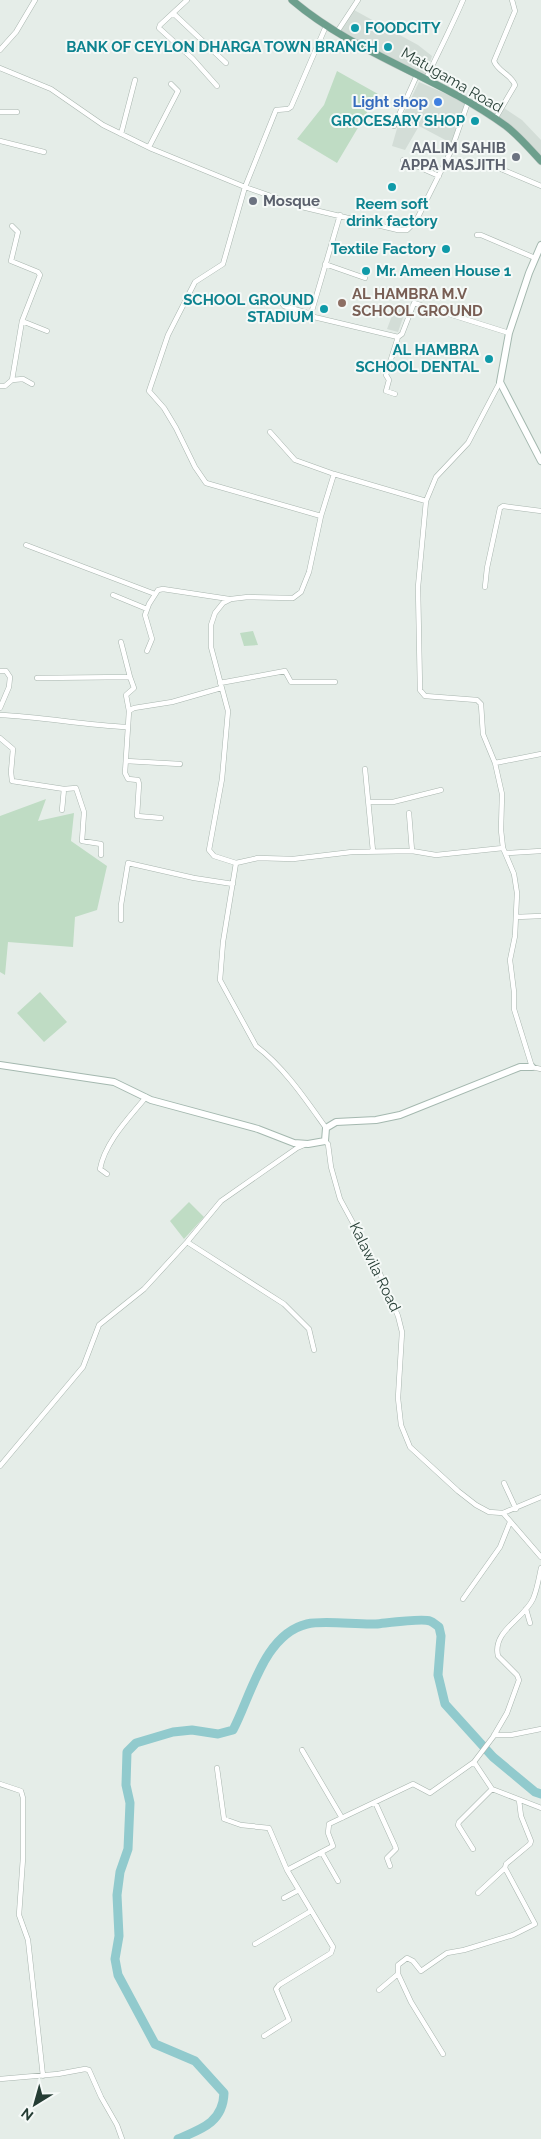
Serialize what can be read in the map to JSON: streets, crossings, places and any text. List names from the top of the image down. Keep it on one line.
{"streets":{"main road":["Matugama Road"],"street":["Kalawila Road"]},"places":["FOODCITY","BANK OF CEYLON DHARGA TOWN BRANCH","Light shop","GROCESARY SHOP","AALIM SAHIB APPA MASJITH","Reem soft drink factory","Mosque","Textile Factory","Mr. Ameen House 1","AL HAMBRA M.V SCHOOL GROUND","SCHOOL GROUND STADIUM","AL HAMBRA SCHOOL DENTAL"],"north":"bottom left"}
